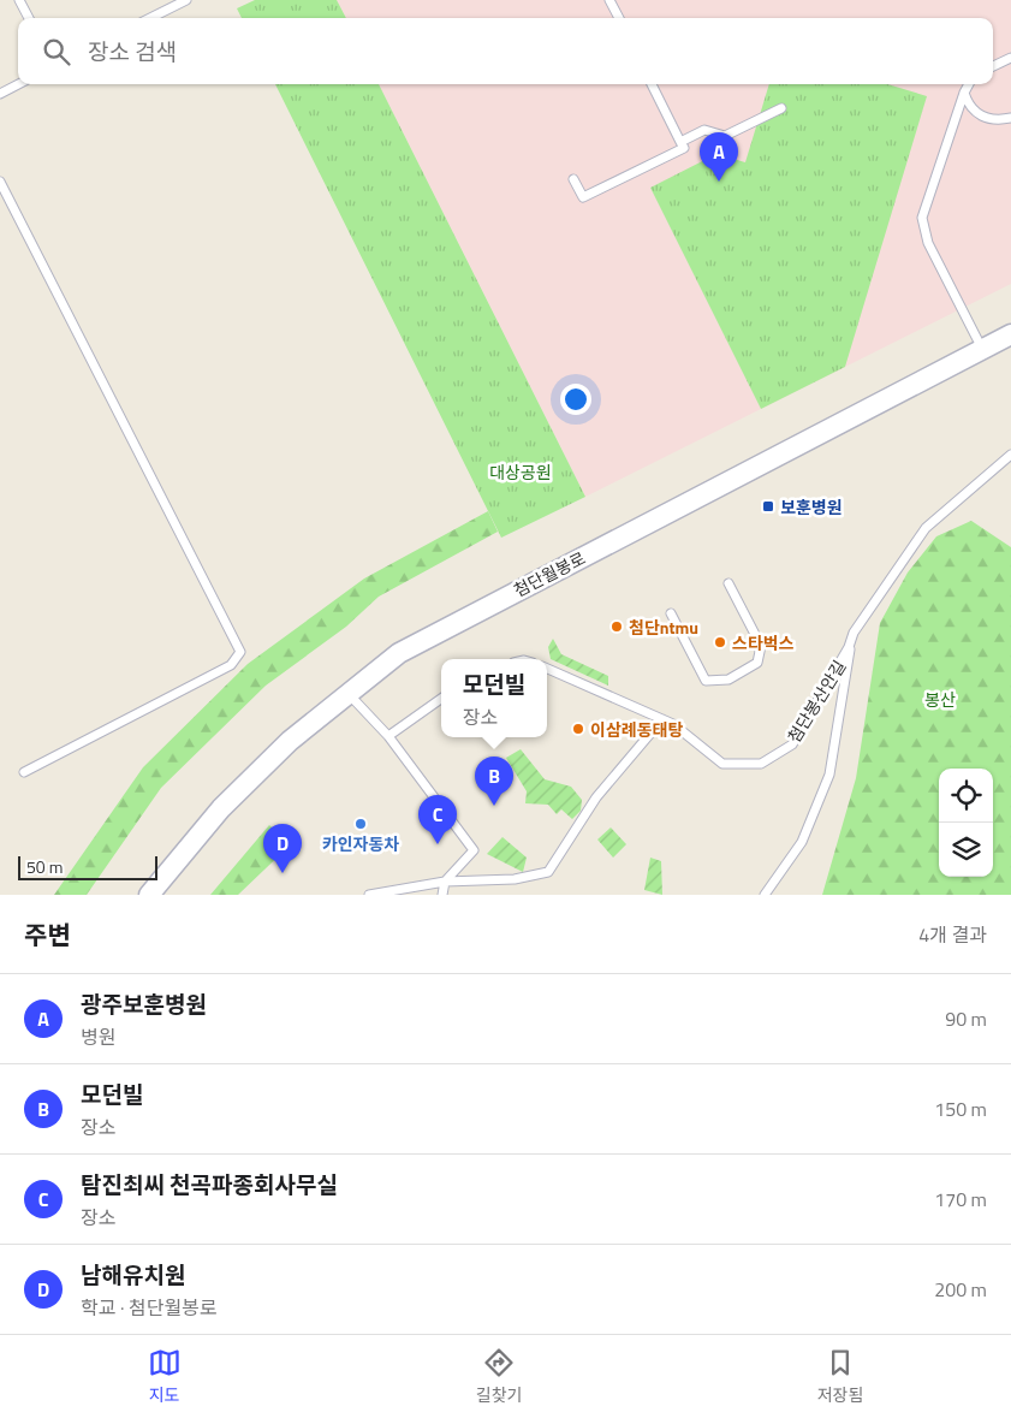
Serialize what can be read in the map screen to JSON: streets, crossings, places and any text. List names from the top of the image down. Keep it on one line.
{"streets":{"street":["첨단월봉로"],"lane":["첨단봉산안길"]},"parks":["대상공원","봉산"],"places":{"transit":["보훈병원"],"other":["첨단ntmu","스타벅스","이삼례동태탕","카인자동차"]},"scale_bar":"50 m","page":{"search":"장소 검색","pins":["A","B","C","D"],"popup":["모던빌","장소"],"scale":"50 m","heading":["주변","4개 결과"],"list":[{"mark":"A","name":"광주보훈병원","note":"병원","value":"90 m"},{"mark":"B","name":"모던빌","note":"장소","value":"150 m"},{"mark":"C","name":"탐진최씨 천곡파종회사무실","note":"장소","value":"170 m"},{"mark":"D","name":"남해유치원","note":"학교 · 첨단월봉로","value":"200 m"}],"nav":["지도","길찾기","저장됨"]}}
